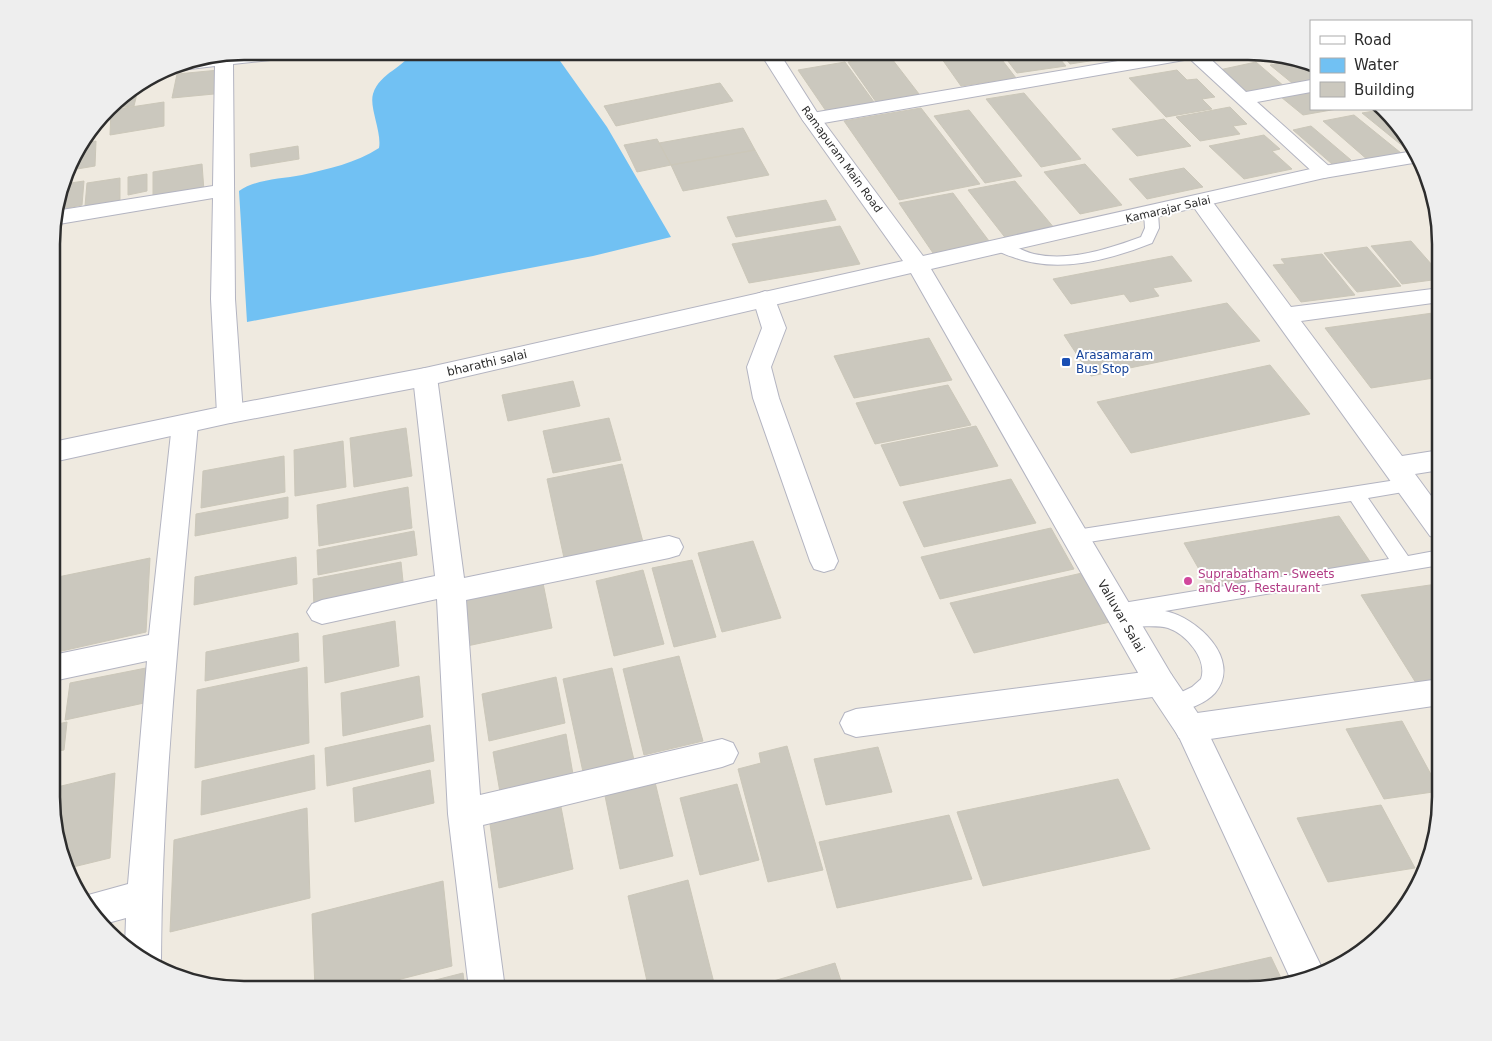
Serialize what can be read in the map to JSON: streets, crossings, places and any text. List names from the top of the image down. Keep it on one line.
{"streets":{"street":["Ramapuram Main Road","Kamarajar Salai","bharathi salai","Valluvar Salai"]},"crossings":[["Ramapuram Main Road","Kamarajar Salai"],["Ramapuram Main Road","bharathi salai"],["Ramapuram Main Road","Valluvar Salai"],["Kamarajar Salai","bharathi salai"],["Kamarajar Salai","Valluvar Salai"],["bharathi salai","Valluvar Salai"]],"places":{"transit":["Arasamaram Bus Stop"],"other":["Suprabatham - Sweets and Veg. Restaurant"]},"legend":["Road","Water","Building"]}
